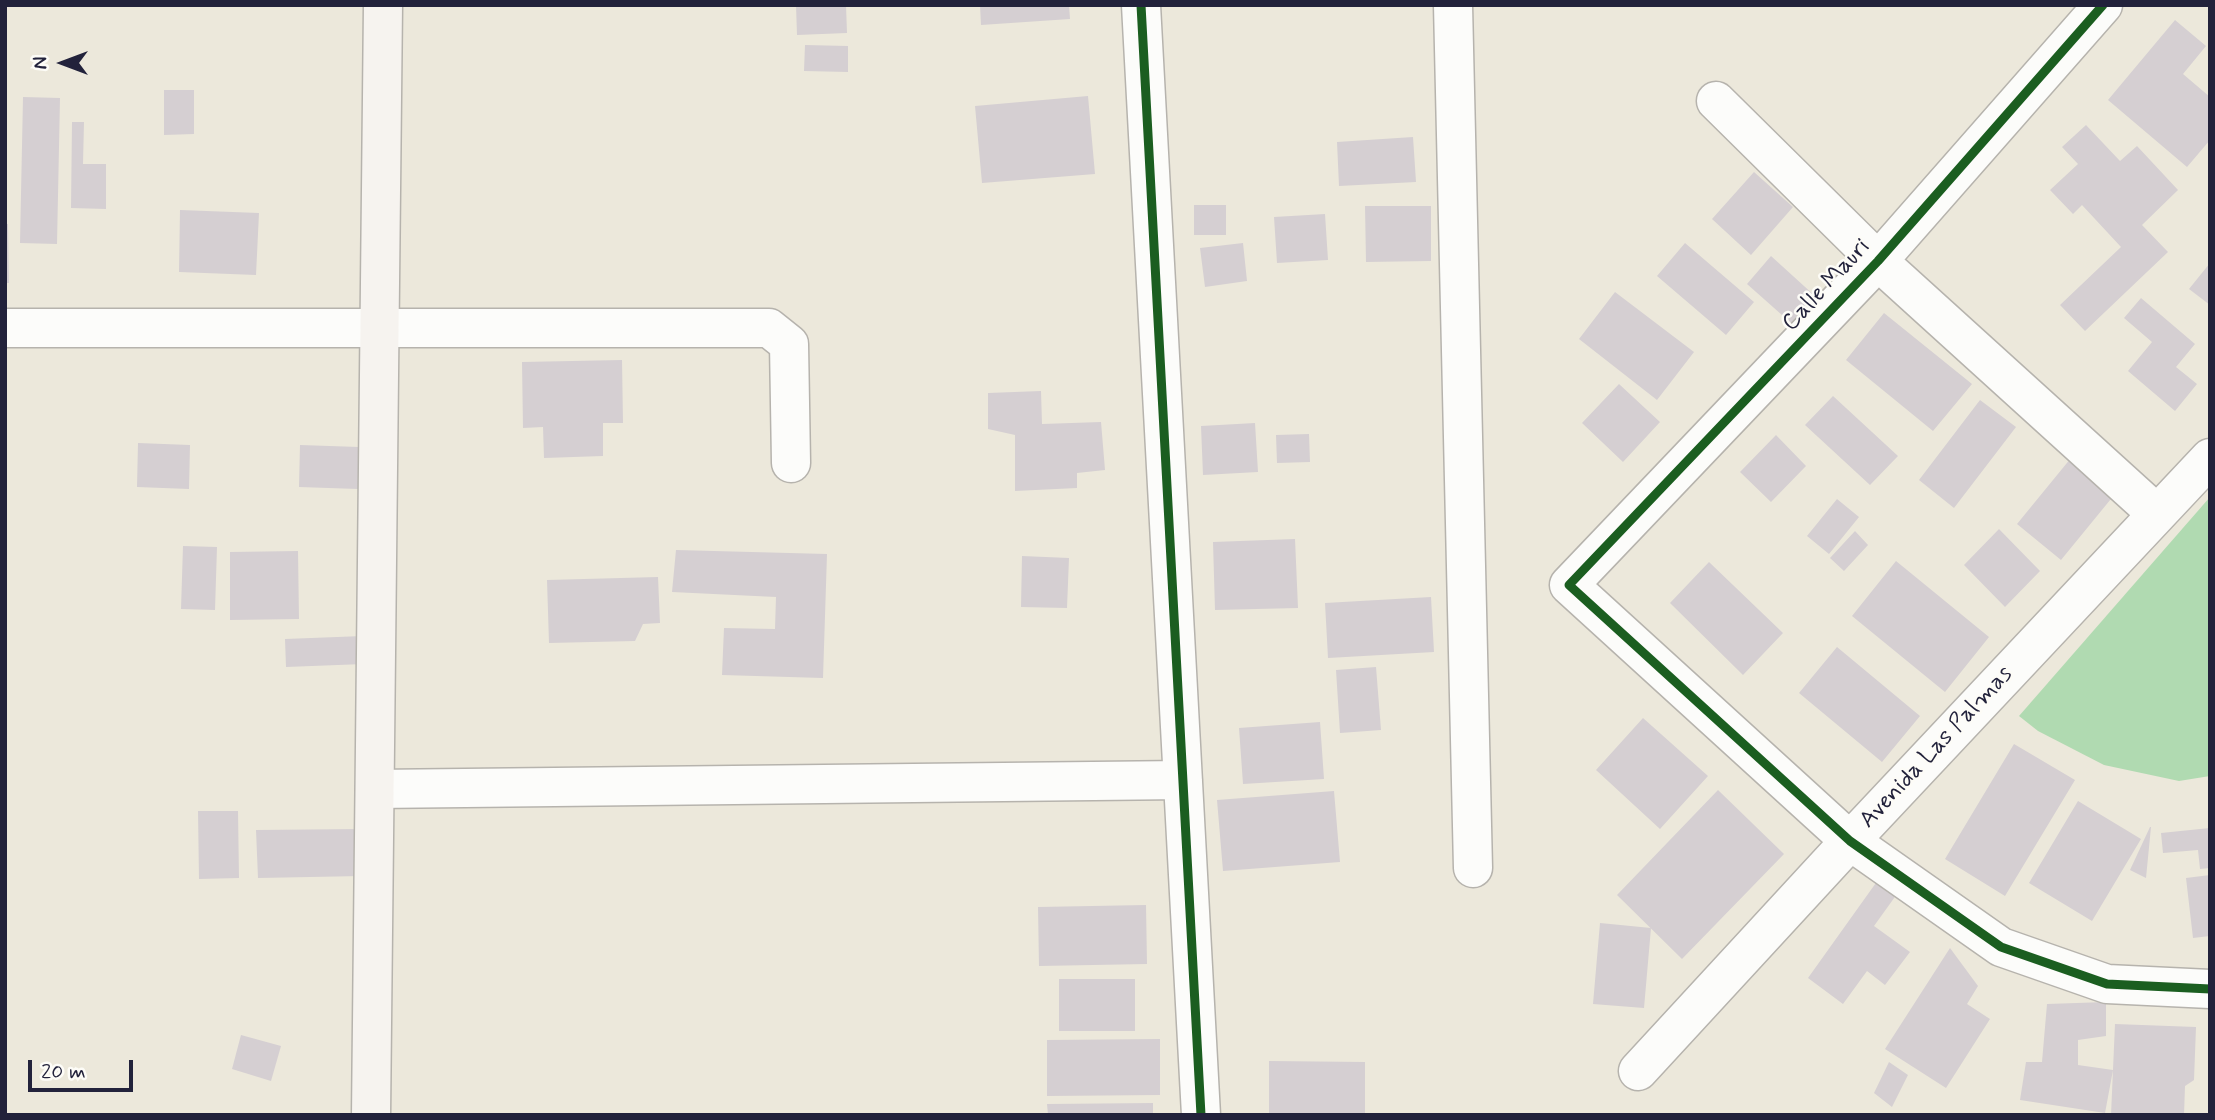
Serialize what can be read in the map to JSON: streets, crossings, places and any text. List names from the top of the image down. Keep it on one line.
{"streets":{"street":["Calle Mauri","Avenida Las Palmas"]},"crossings":[["Calle Mauri","Avenida Las Palmas"]],"scale_bar":"20 m","north":"left"}
